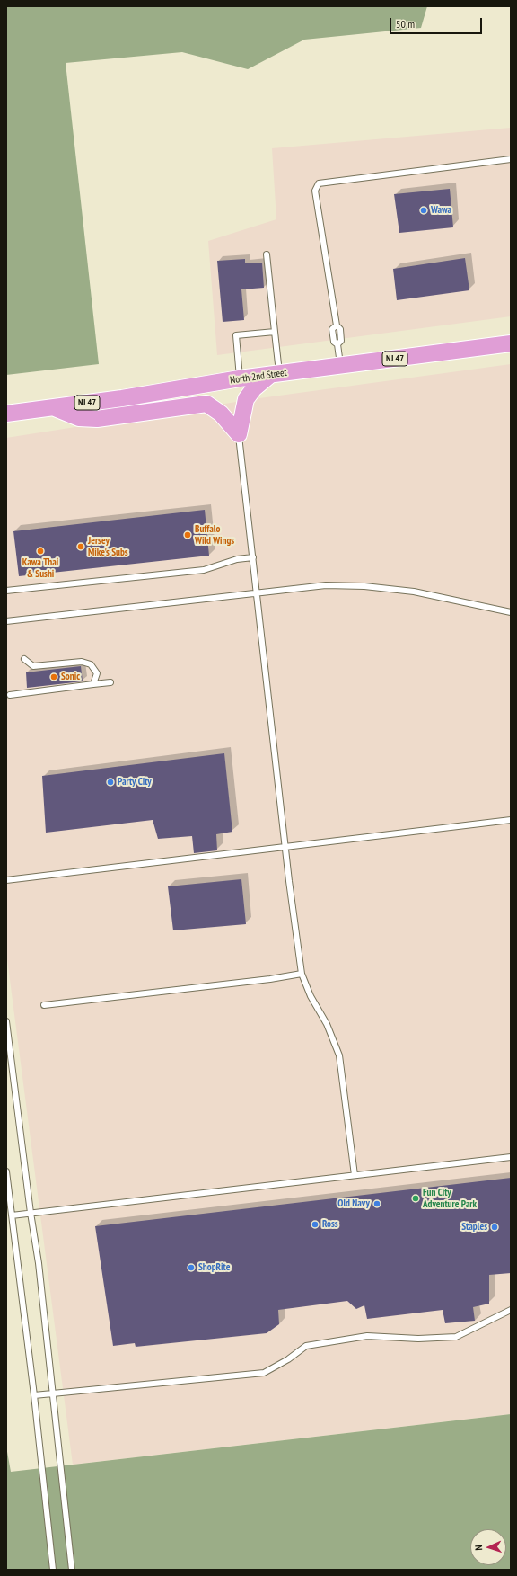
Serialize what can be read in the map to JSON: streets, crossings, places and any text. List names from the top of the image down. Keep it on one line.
{"streets":{"main road":["NJ 47","North 2nd Street"]},"places":["Wawa","Buffalo Wild Wings","Jersey Mike's Subs","Kawa Thai & Sushi","Sonic","Party City","Fun City Adventure Park","Old Navy","Ross","Staples","ShopRite"],"scale_bar":"50 m","north":"left"}
